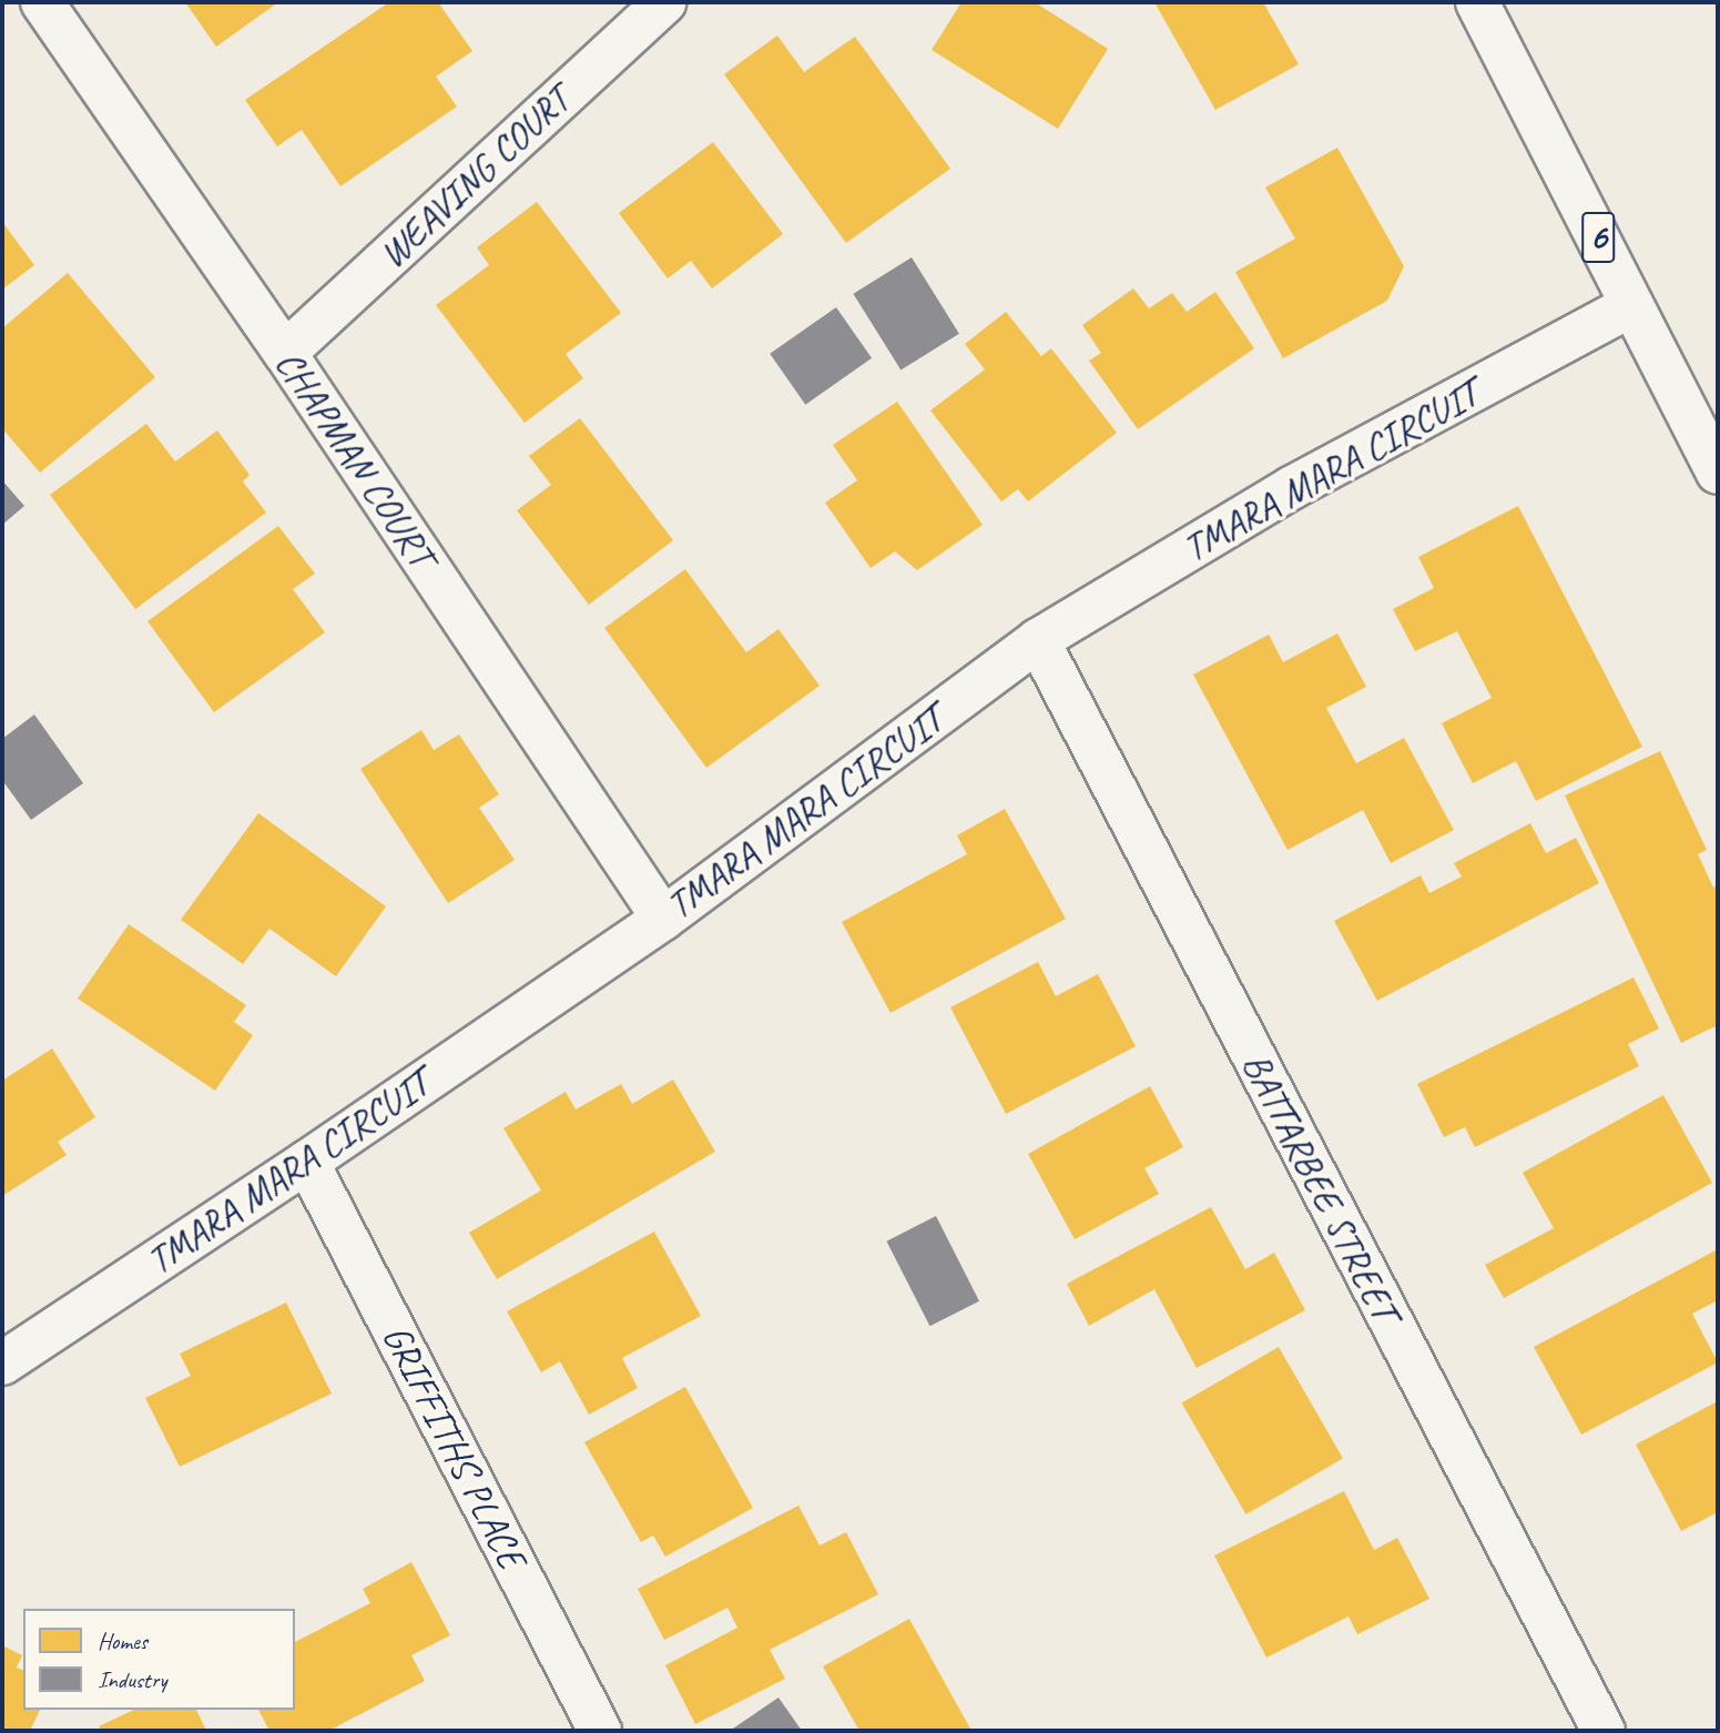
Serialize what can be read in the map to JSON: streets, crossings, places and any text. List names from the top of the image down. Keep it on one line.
{"streets":{"street":["WEAVING COURT","6","CHAPMAN COURT","TMARA MARA CIRCUIT","BATTARBEE STREET","GRIFFITHS PLACE"]},"crossings":[["WEAVING COURT","CHAPMAN COURT"],["6","TMARA MARA CIRCUIT"],["CHAPMAN COURT","TMARA MARA CIRCUIT"],["TMARA MARA CIRCUIT","BATTARBEE STREET"],["TMARA MARA CIRCUIT","GRIFFITHS PLACE"]],"legend":["Homes","Industry"]}
